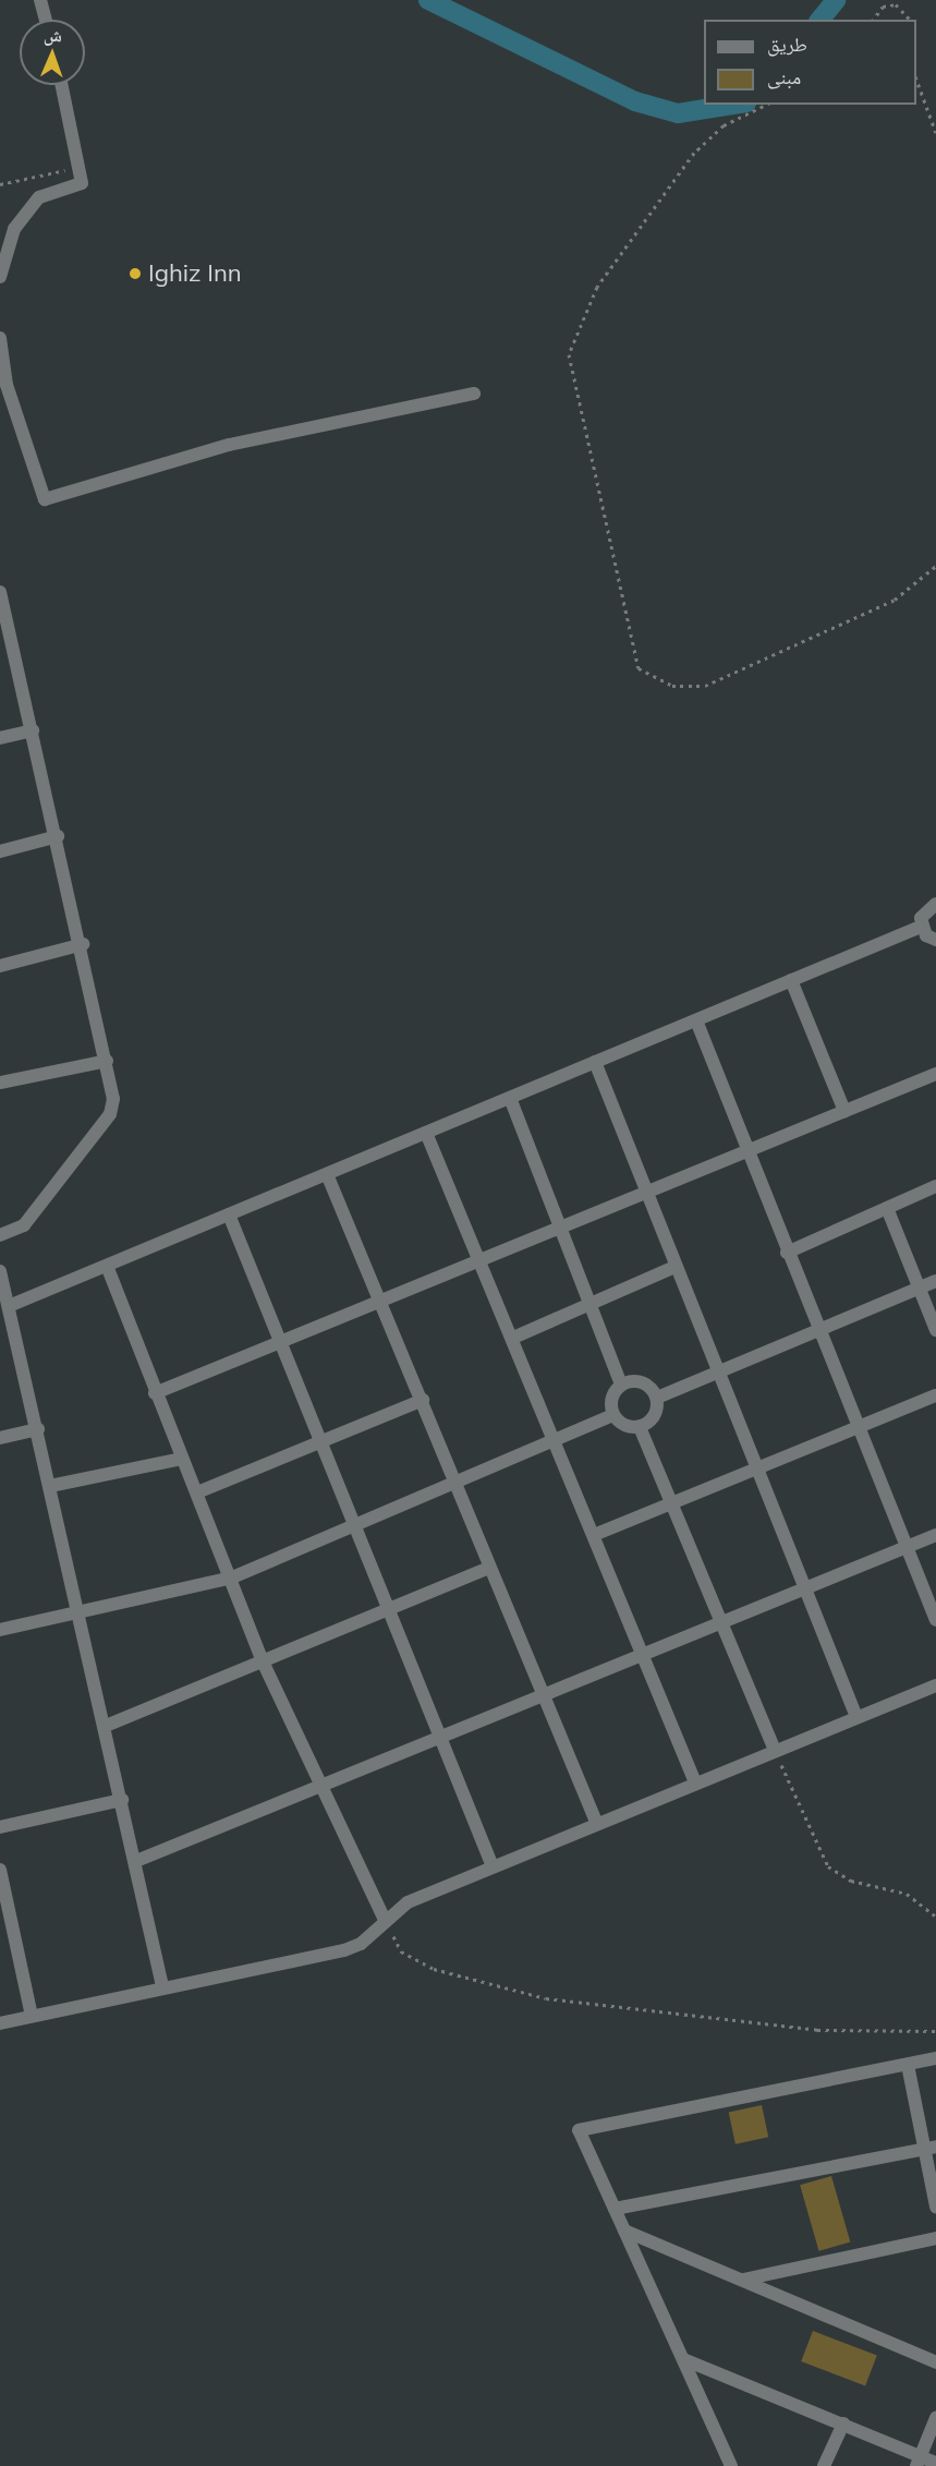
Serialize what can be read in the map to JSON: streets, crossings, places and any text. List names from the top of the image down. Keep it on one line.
{"places":["Ighiz Inn"],"legend":["طريق","مبنى"],"north":"top"}
